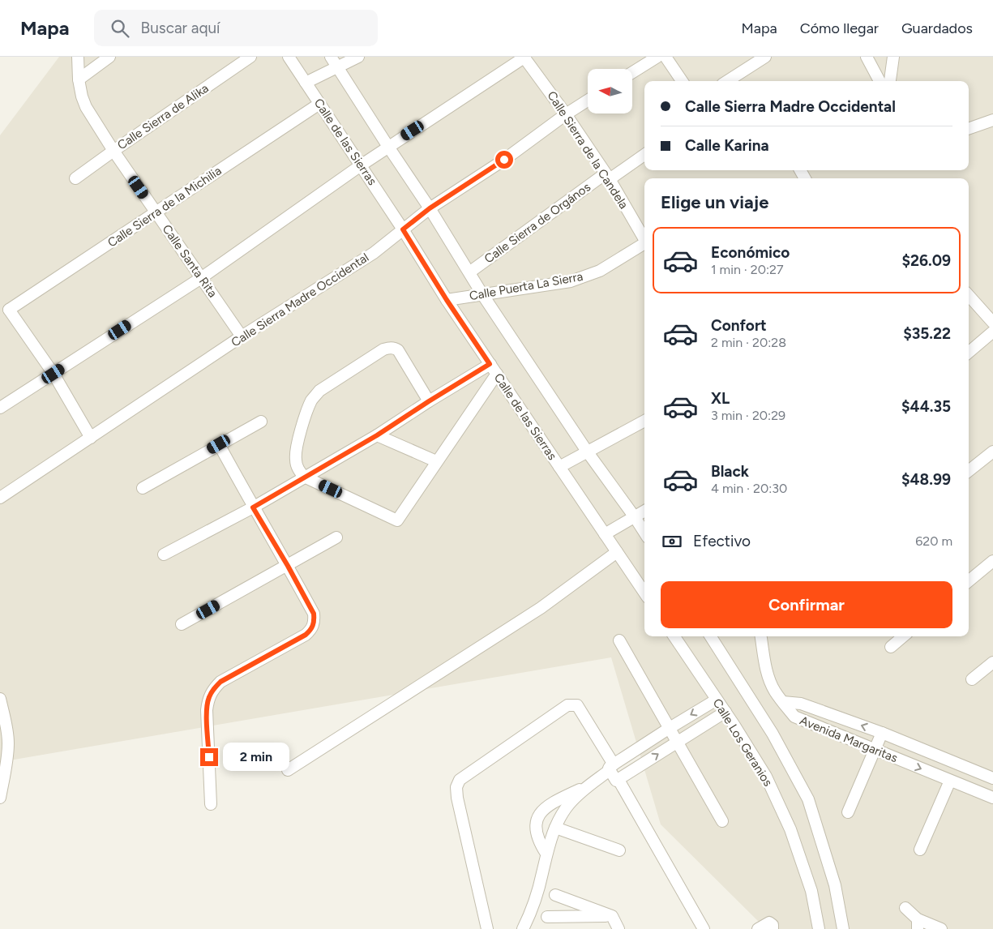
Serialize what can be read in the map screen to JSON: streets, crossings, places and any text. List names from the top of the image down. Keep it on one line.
{"streets":{"street":["Calle Sierra de Alika","Calle de las Sierras","Calle Sierra de la Candela","Calle Sierra de la Michilia","Calle Sierra de Orgános","Calle Santa Rita","Calle Puerta La Sierra","Calle Sierra Madre Occidental","Avenida Margaritas","Calle Los Geranios"]},"crossings":[["Calle Sierra de Alika","Calle Santa Rita"],["Calle de las Sierras","Calle Sierra de la Michilia"],["Calle de las Sierras","Calle Puerta La Sierra"],["Calle de las Sierras","Calle Sierra Madre Occidental"],["Calle Sierra de la Candela","Calle Sierra de Orgános"],["Calle Sierra de la Candela","Calle Sierra Madre Occidental"],["Calle Sierra de la Michilia","Calle Santa Rita"],["Calle Santa Rita","Calle Sierra Madre Occidental"]],"north":"left","page":{"header":"Mapa","search":"Buscar aquí","nav":["Mapa","Cómo llegar","Guardados"],"banner":["Calle Sierra Madre Occidental","Calle Karina"],"heading":"Elige un viaje","list":[{"name":"Económico","note":"1 min · 20:27","value":"$26.09"},{"name":"Confort","note":"2 min · 20:28","value":"$35.22"},{"name":"XL","note":"3 min · 20:29","value":"$44.35"},{"name":"Black","note":"4 min · 20:30","value":"$48.99"}],"pay":["Efectivo","620 m"],"buttons":"Confirmar","bubble":"2 min"}}
